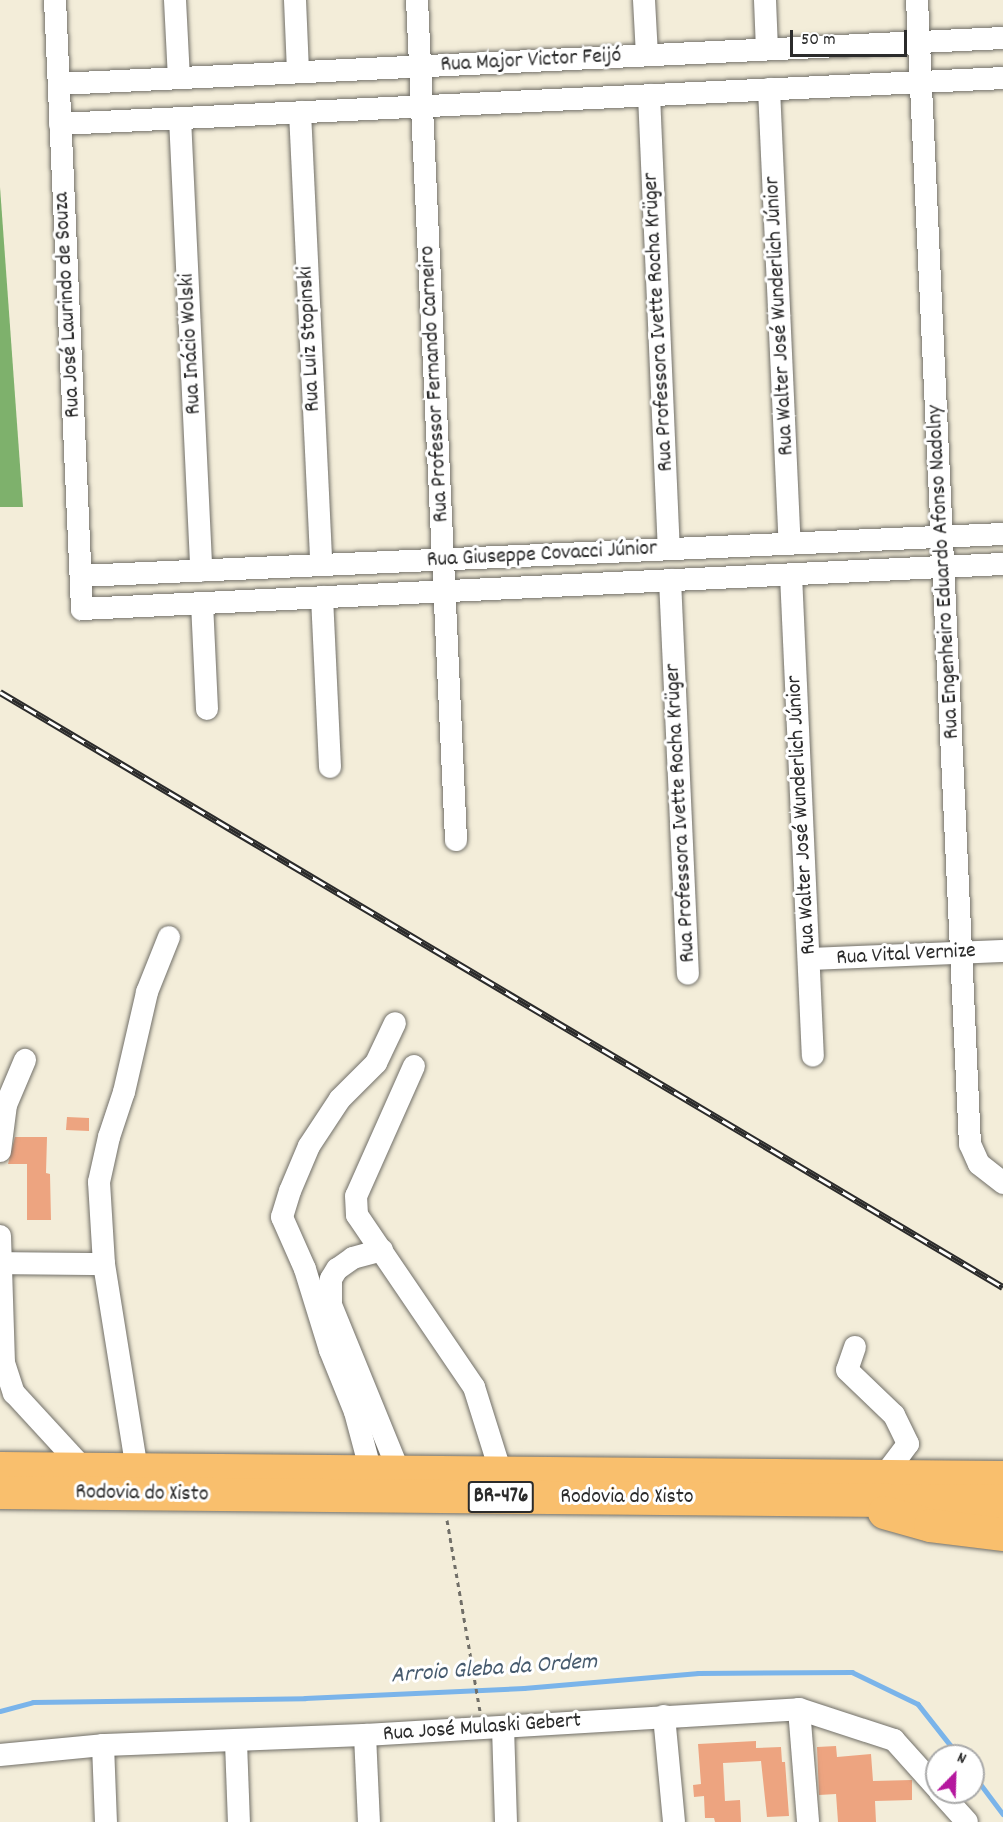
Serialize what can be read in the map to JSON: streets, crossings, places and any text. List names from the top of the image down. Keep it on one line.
{"streets":{"highway":["Rodovia do Xisto","BR-476"],"street":["Rua Major Victor Feijó","Rua José Laurindo de Souza","Rua Walter José Wunderlich Júnior","Rua Professora Ivette Rocha Krüger","Rua Luiz Stopinski","Rua Inácio Wolski","Rua Professor Fernando Carneiro","Rua Giuseppe Covacci Júnior","Rua Engenheiro Eduardo Afonso Nadolny","Rua Vital Vernize","Rua José Mulaski Gebert"]},"crossings":[["Rua Major Victor Feijó","Rua José Laurindo de Souza"],["Rua Major Victor Feijó","Rua Walter José Wunderlich Júnior"],["Rua Major Victor Feijó","Rua Professora Ivette Rocha Krüger"],["Rua Major Victor Feijó","Rua Luiz Stopinski"],["Rua Major Victor Feijó","Rua Inácio Wolski"],["Rua Major Victor Feijó","Rua Professor Fernando Carneiro"],["Rua Major Victor Feijó","Rua Engenheiro Eduardo Afonso Nadolny"],["Rua José Laurindo de Souza","Rua Giuseppe Covacci Júnior"],["Rua Walter José Wunderlich Júnior","Rua Giuseppe Covacci Júnior"],["Rua Walter José Wunderlich Júnior","Rua Vital Vernize"],["Rua Professora Ivette Rocha Krüger","Rua Giuseppe Covacci Júnior"],["Rua Luiz Stopinski","Rua Giuseppe Covacci Júnior"],["Rua Inácio Wolski","Rua Giuseppe Covacci Júnior"],["Rua Professor Fernando Carneiro","Rua Giuseppe Covacci Júnior"],["Rua Giuseppe Covacci Júnior","Rua Engenheiro Eduardo Afonso Nadolny"],["Rua Engenheiro Eduardo Afonso Nadolny","Rua Vital Vernize"]],"water":["Arroio Gleba da Ordem"],"scale_bar":"50 m","north":"top right"}
